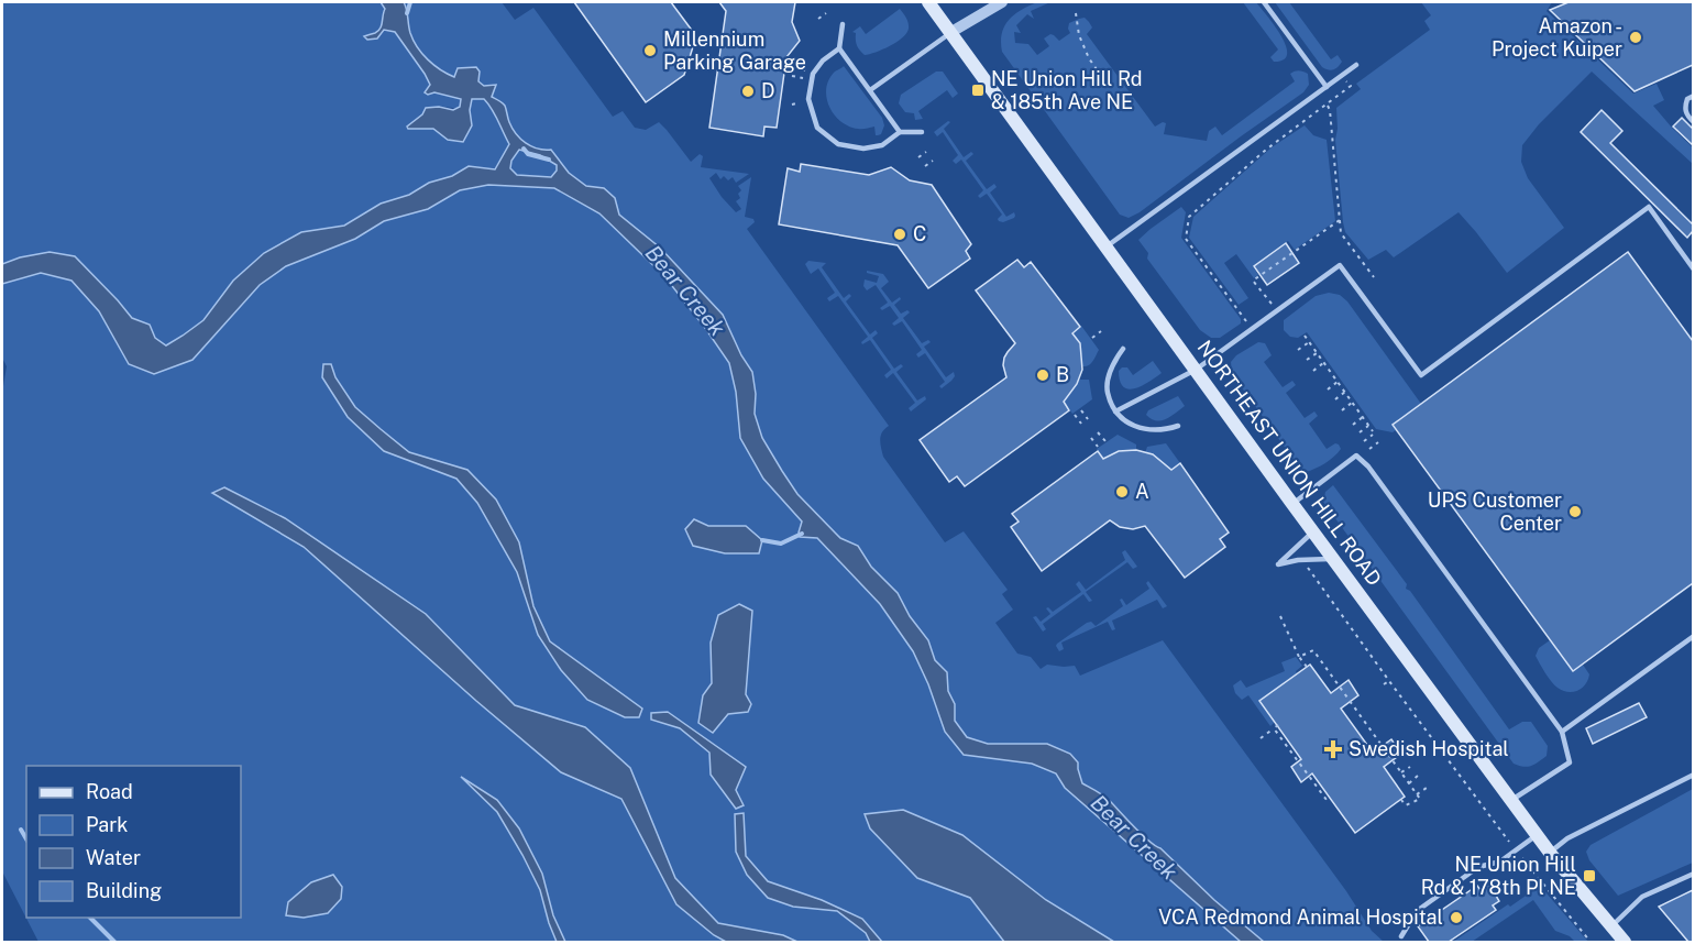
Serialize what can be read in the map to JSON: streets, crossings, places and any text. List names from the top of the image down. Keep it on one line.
{"streets":{"main road":["NORTHEAST UNION HILL ROAD"]},"water":["Bear Creek"],"places":{"other":["Amazon - Project Kuiper","Millennium Parking Garage","D","C","B","A","UPS Customer Center","VCA Redmond Animal Hospital"],"transit":["NE Union Hill Rd & 185th Ave NE","NE Union Hill Rd & 178th Pl NE"],"health":["Swedish Hospital"]},"legend":["Road","Park","Water","Building"]}
